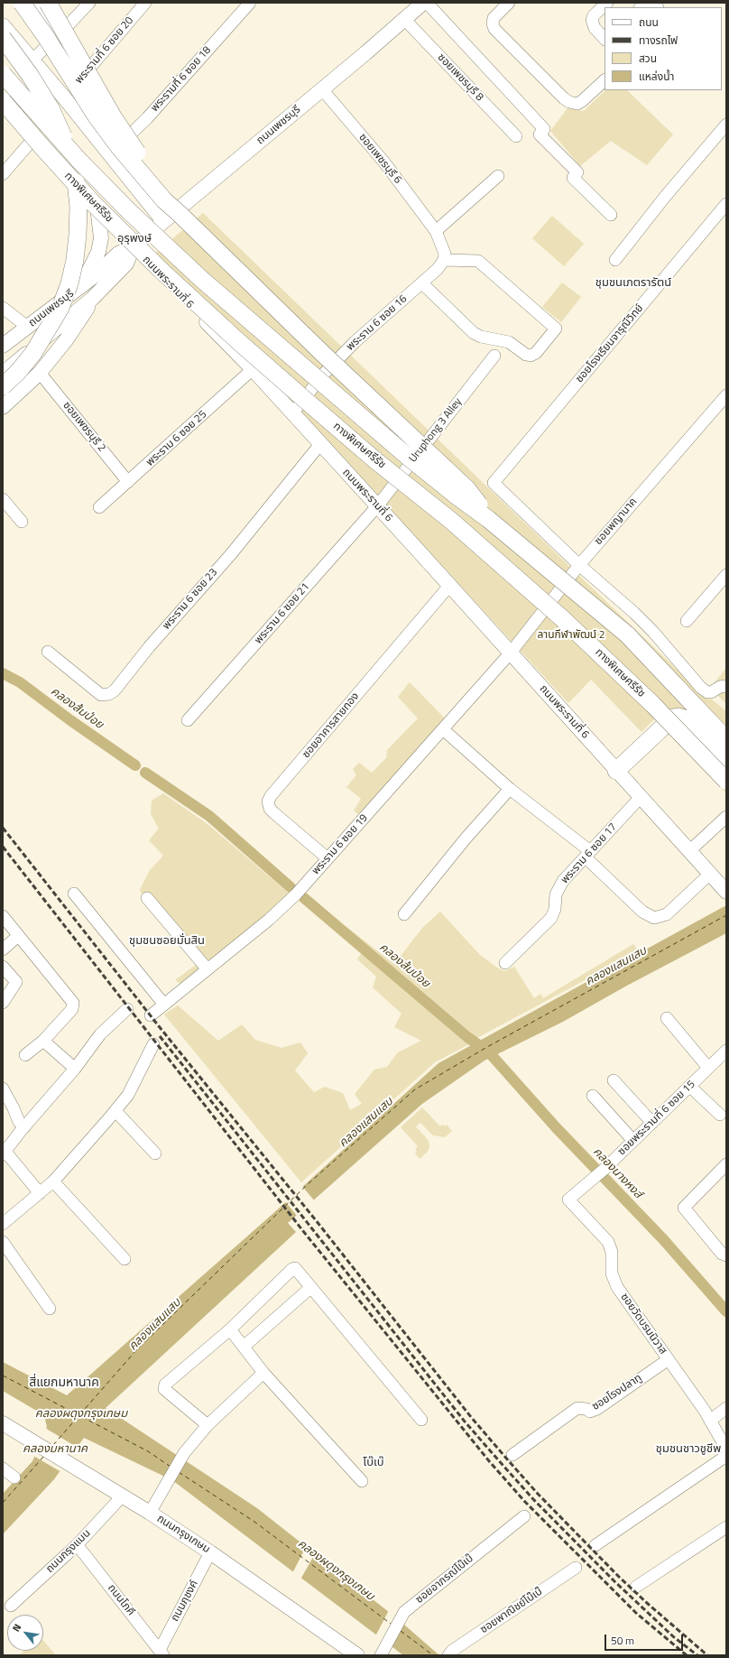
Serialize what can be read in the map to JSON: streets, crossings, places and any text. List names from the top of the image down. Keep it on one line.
{"streets":{"highway":["ทางพิเศษศรีรัช"],"main road":["ถนนเพชรบุรี","ถนนพระรามที่ 6","ถนนกรุงเกษม"],"street":["พระรามที่ 6 ซอย 20","ซอยเพชรบุรี 8","พระรามที่ 6 ซอย 18","ซอยเพชรบุรี 6","พระราม 6 ซอย 16","ซอยโรงเรียนจารุณีวิทย์","ซอยเพชรบุรี 2","Uruphong 3 Alley","พระราม 6 ซอย 25","ซอยพญานาค","พระราม 6 ซอย 23","พระราม 6 ซอย 21","ซอยอาคารสายทอง","พระราม 6 ซอย 19","พระราม 6 ซอย 17","ซอยพระรามที่ 6 ซอย 15","ซอยวัดบรมนิวาส","ซอยโรงปลาทู","ถนนกรุงแมน","ซอยอาภรณ์โบ๊เบ๊","ถนนโภคี","ถนนภุชงค์","ซอยพาณิชย์โบ๊เบ๊"]},"crossings":[["ซอยเพชรบุรี 8","ถนนเพชรบุรี"],["ถนนเพชรบุรี","ซอยเพชรบุรี 6"],["ถนนเพชรบุรี","ถนนพระรามที่ 6"],["ถนนเพชรบุรี","ซอยเพชรบุรี 2"],["ถนนพระรามที่ 6","พระราม 6 ซอย 16"],["ถนนพระรามที่ 6","Uruphong 3 Alley"],["ถนนพระรามที่ 6","พระราม 6 ซอย 25"],["ถนนพระรามที่ 6","ซอยพญานาค"],["ถนนพระรามที่ 6","พระราม 6 ซอย 23"],["ถนนพระรามที่ 6","พระราม 6 ซอย 21"],["ถนนพระรามที่ 6","ซอยอาคารสายทอง"],["ถนนพระรามที่ 6","พระราม 6 ซอย 19"],["ถนนพระรามที่ 6","พระราม 6 ซอย 17"],["ซอยโรงเรียนจารุณีวิทย์","ซอยพญานาค"],["ซอยเพชรบุรี 2","พระราม 6 ซอย 25"],["Uruphong 3 Alley","พระราม 6 ซอย 21"],["ซอยพญานาค","พระราม 6 ซอย 19"],["ซอยอาคารสายทอง","พระราม 6 ซอย 19"],["ซอยพระรามที่ 6 ซอย 15","ซอยวัดบรมนิวาส"],["ซอยวัดบรมนิวาส","ซอยโรงปลาทู"],["ถนนกรุงเกษม","ถนนกรุงแมน"],["ถนนกรุงเกษม","ถนนภุชงค์"],["ถนนกรุงแมน","ถนนโภคี"],["ถนนโภคี","ถนนภุชงค์"]],"districts":["อุรุพงษ์","ชุมชนเภตรารัตน์","ชุมชนซอยมั่นสิน","สี่แยกมหานาค","ชุมชนชาวชูชีพ","โบ๊เบ๊"],"water":["คลองส้มป่อย","คลองแสนแสบ","คลองนางหงส์","คลองผดุงกรุงเกษม","คลองมหานาค"],"parks":["ลานกีฬาพัฒน์ 2"],"legend":["ถนน","ทางรถไฟ","สวน","แหล่งน้ำ"],"scale_bar":"50 m","north":"top left"}
